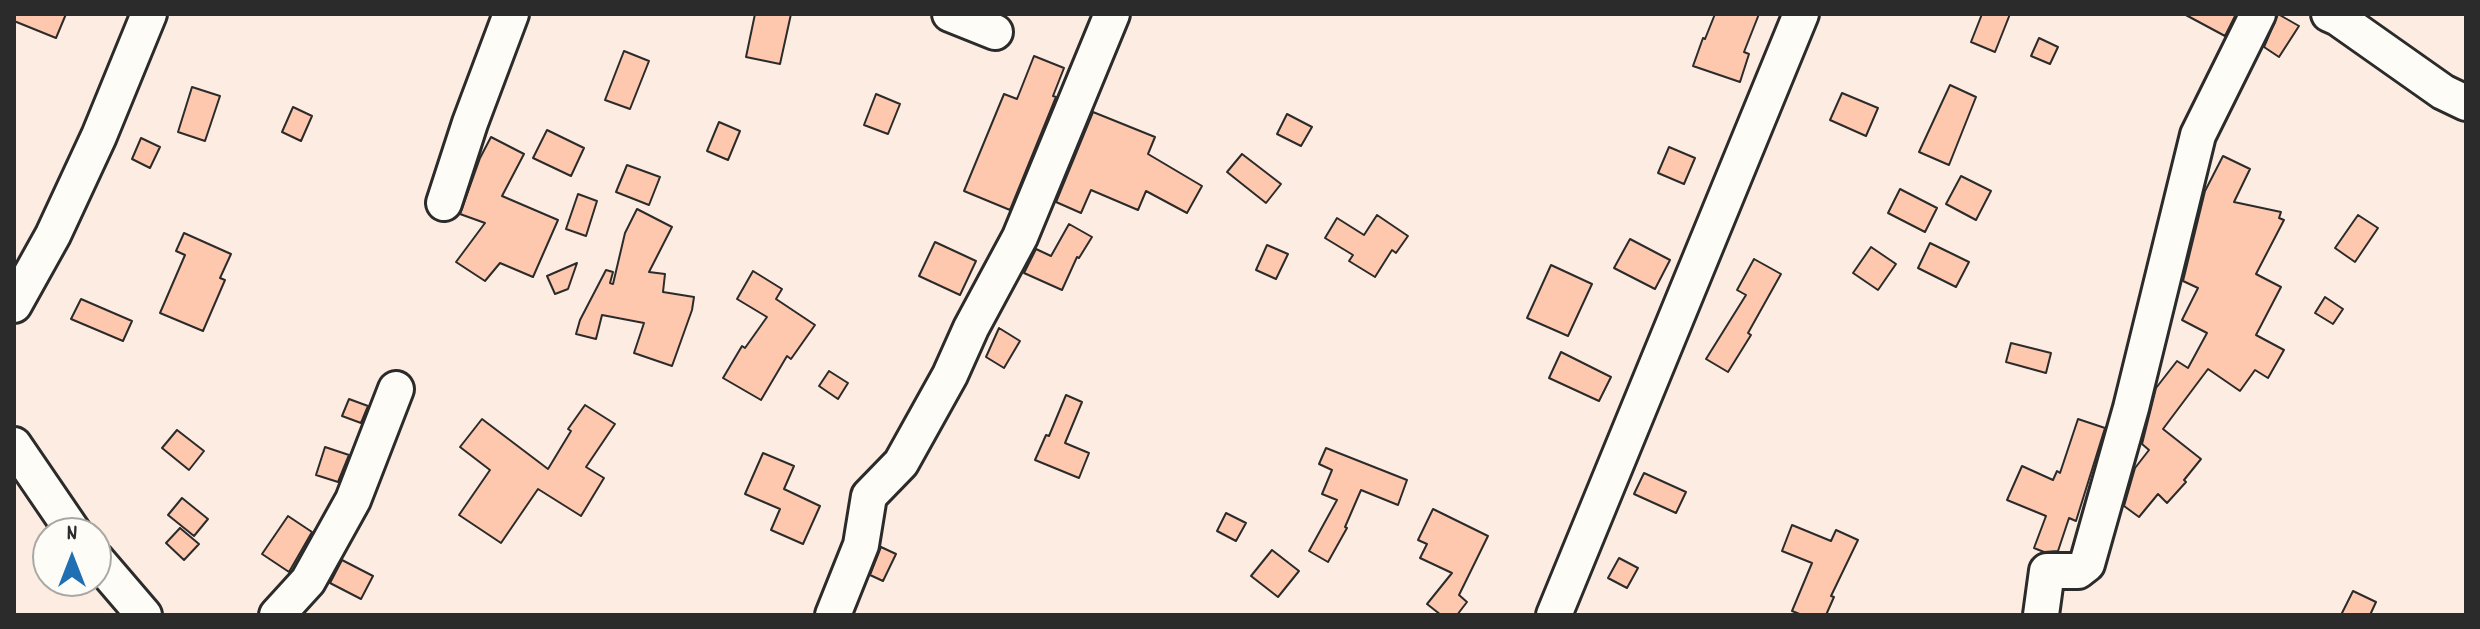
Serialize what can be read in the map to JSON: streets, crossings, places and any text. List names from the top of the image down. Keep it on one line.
{"north":"top"}
